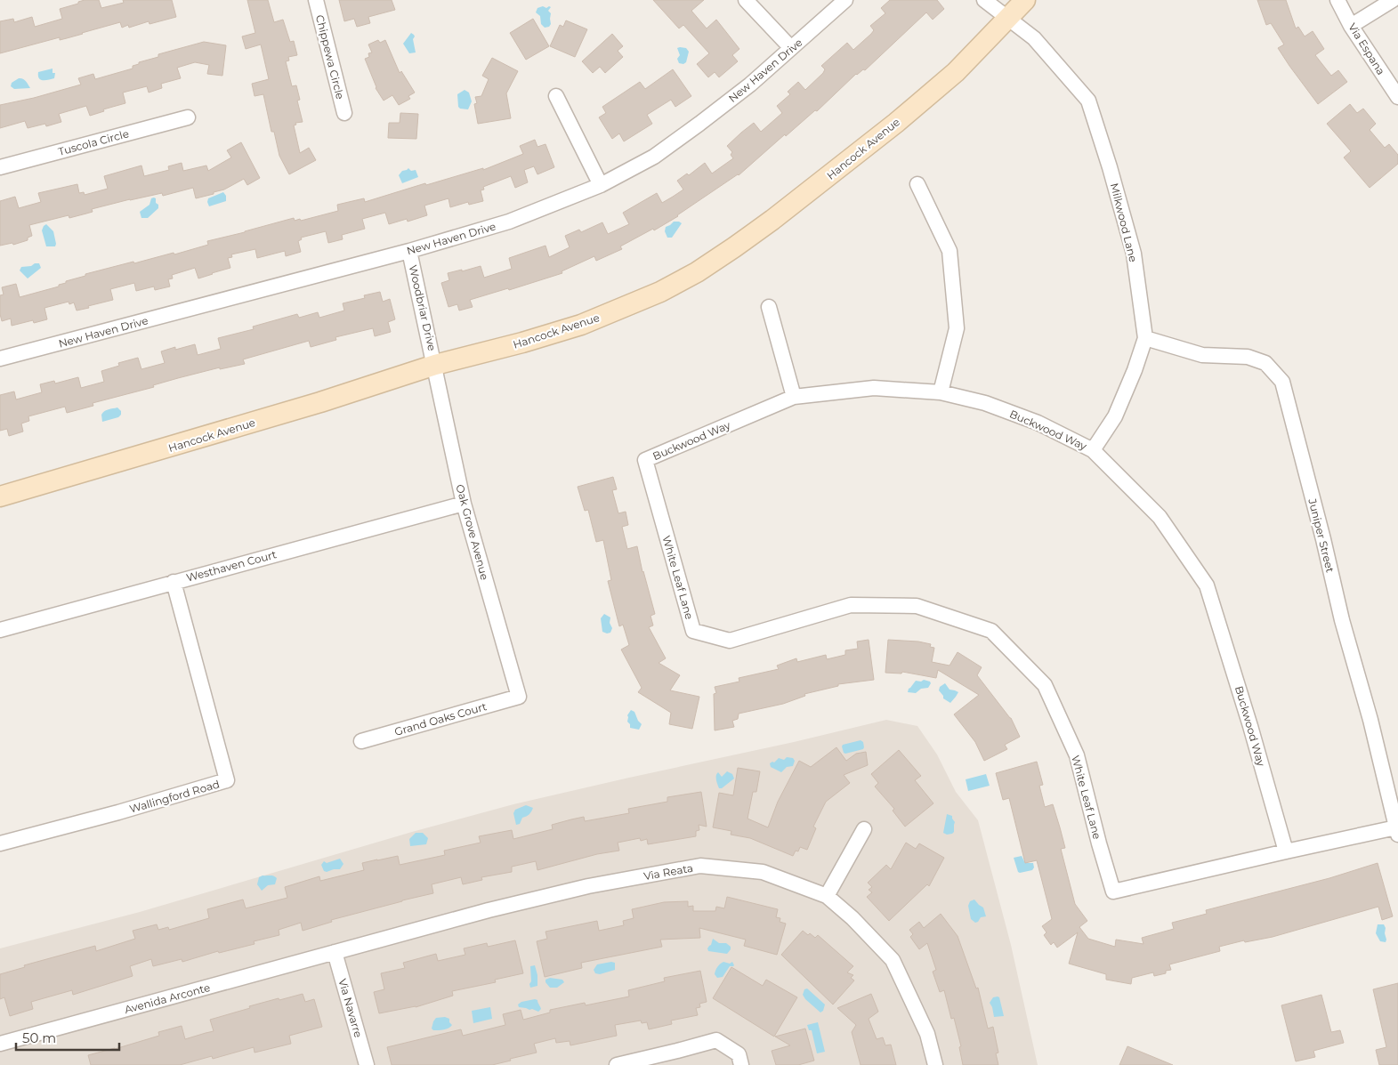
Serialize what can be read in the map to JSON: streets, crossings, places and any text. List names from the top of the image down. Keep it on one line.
{"streets":{"main road":["Hancock Avenue"],"street":["Via Espana","Chippewa Circle","New Haven Drive","Tuscola Circle","Milkwood Lane","Woodbriar Drive","Buckwood Way","Oak Grove Avenue","Juniper Street","Westhaven Court","White Leaf Lane","Grand Oaks Court","Wallingford Road","Via Reata","Avenida Arconte","Via Navarre"]},"crossings":[["New Haven Drive","Woodbriar Drive"],["Hancock Avenue","Milkwood Lane"],["Hancock Avenue","Woodbriar Drive"],["Hancock Avenue","Oak Grove Avenue"],["Milkwood Lane","Buckwood Way"],["Milkwood Lane","Juniper Street"],["Woodbriar Drive","Oak Grove Avenue"],["Buckwood Way","White Leaf Lane"],["Oak Grove Avenue","Westhaven Court"],["Oak Grove Avenue","Grand Oaks Court"],["Juniper Street","White Leaf Lane"],["Westhaven Court","Wallingford Road"],["Via Reata","Avenida Arconte"],["Via Reata","Via Navarre"],["Avenida Arconte","Via Navarre"]],"scale_bar":"50 m"}
